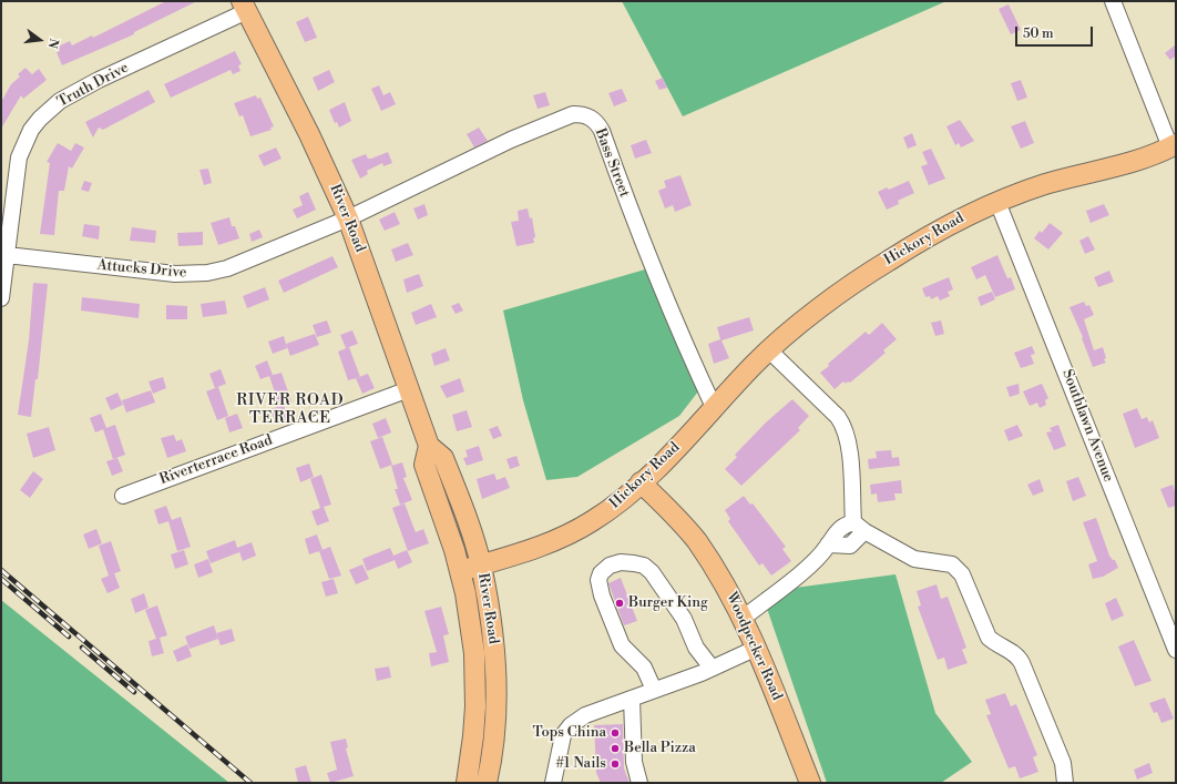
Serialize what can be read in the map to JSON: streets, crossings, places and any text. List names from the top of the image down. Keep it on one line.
{"streets":{"main road":["River Road","Hickory Road","Woodpecker Road"],"street":["Truth Drive","Bass Street","Attucks Drive","Southlawn Avenue","Riverterrace Road"]},"crossings":[["Truth Drive","River Road"],["Truth Drive","Attucks Drive"],["Bass Street","River Road"],["Bass Street","Hickory Road"],["Bass Street","Attucks Drive"],["River Road","Hickory Road"],["River Road","Attucks Drive"],["River Road","Riverterrace Road"],["Hickory Road","Southlawn Avenue"],["Hickory Road","Woodpecker Road"]],"districts":["RIVER ROAD TERRACE"],"places":["Burger King","Tops China","Bella Pizza","#1 Nails"],"scale_bar":"50 m","north":"right"}
